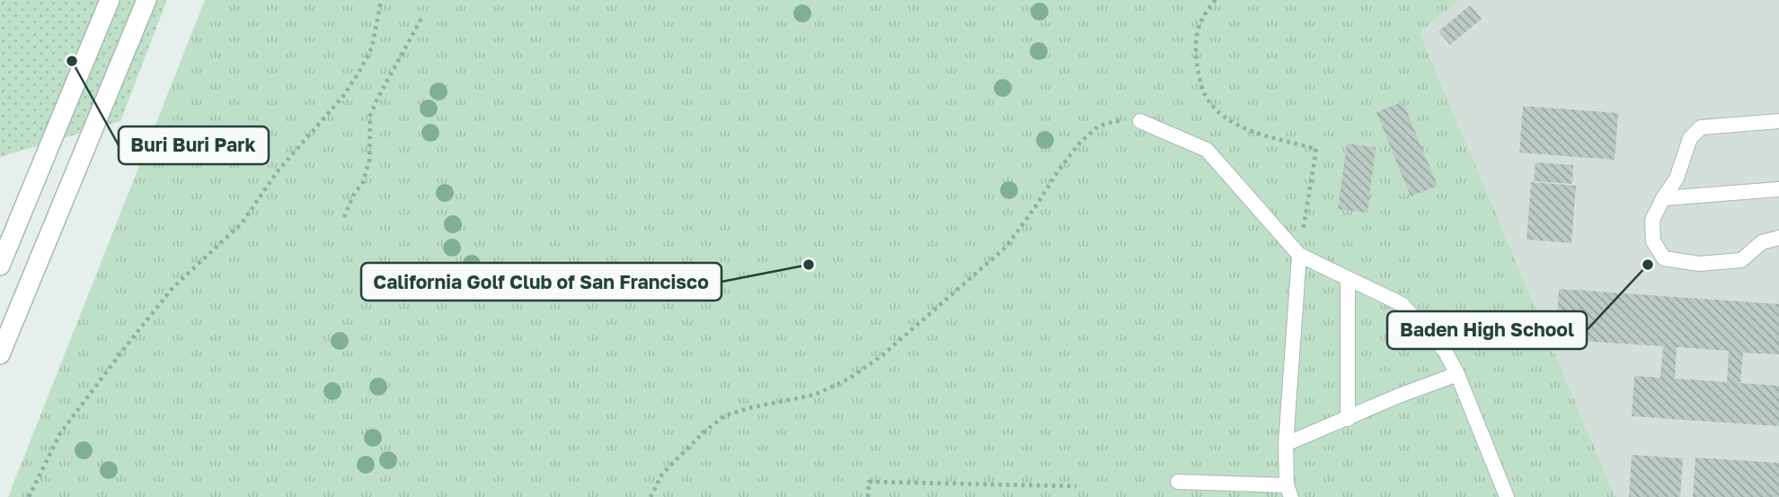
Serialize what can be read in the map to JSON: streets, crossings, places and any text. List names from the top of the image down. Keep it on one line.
{"places":["Buri Buri Park","California Golf Club of San Francisco","Baden High School"]}
